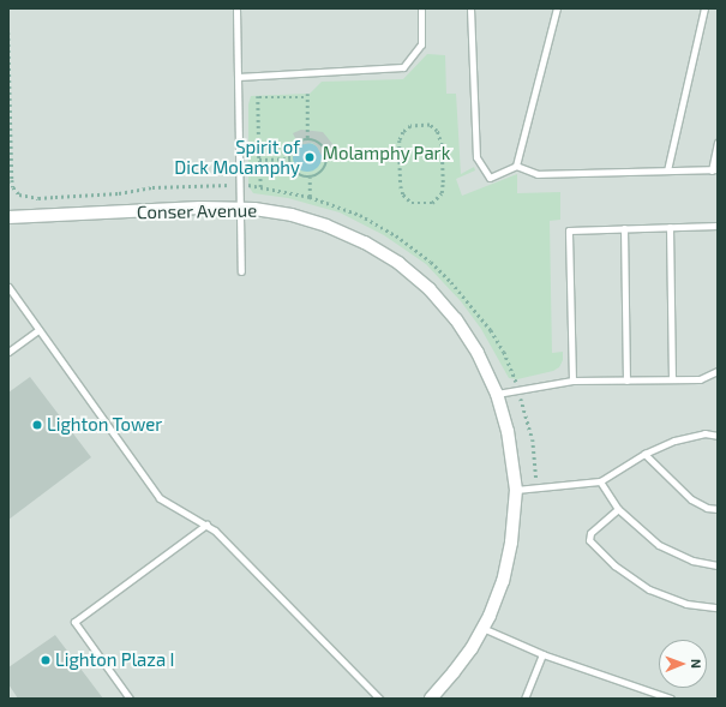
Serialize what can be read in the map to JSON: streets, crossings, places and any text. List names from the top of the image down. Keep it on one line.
{"streets":{"street":["Conser Avenue"]},"parks":["Molamphy Park"],"places":["Spirit of Dick Molamphy","Lighton Tower","Lighton Plaza I"],"north":"right"}
